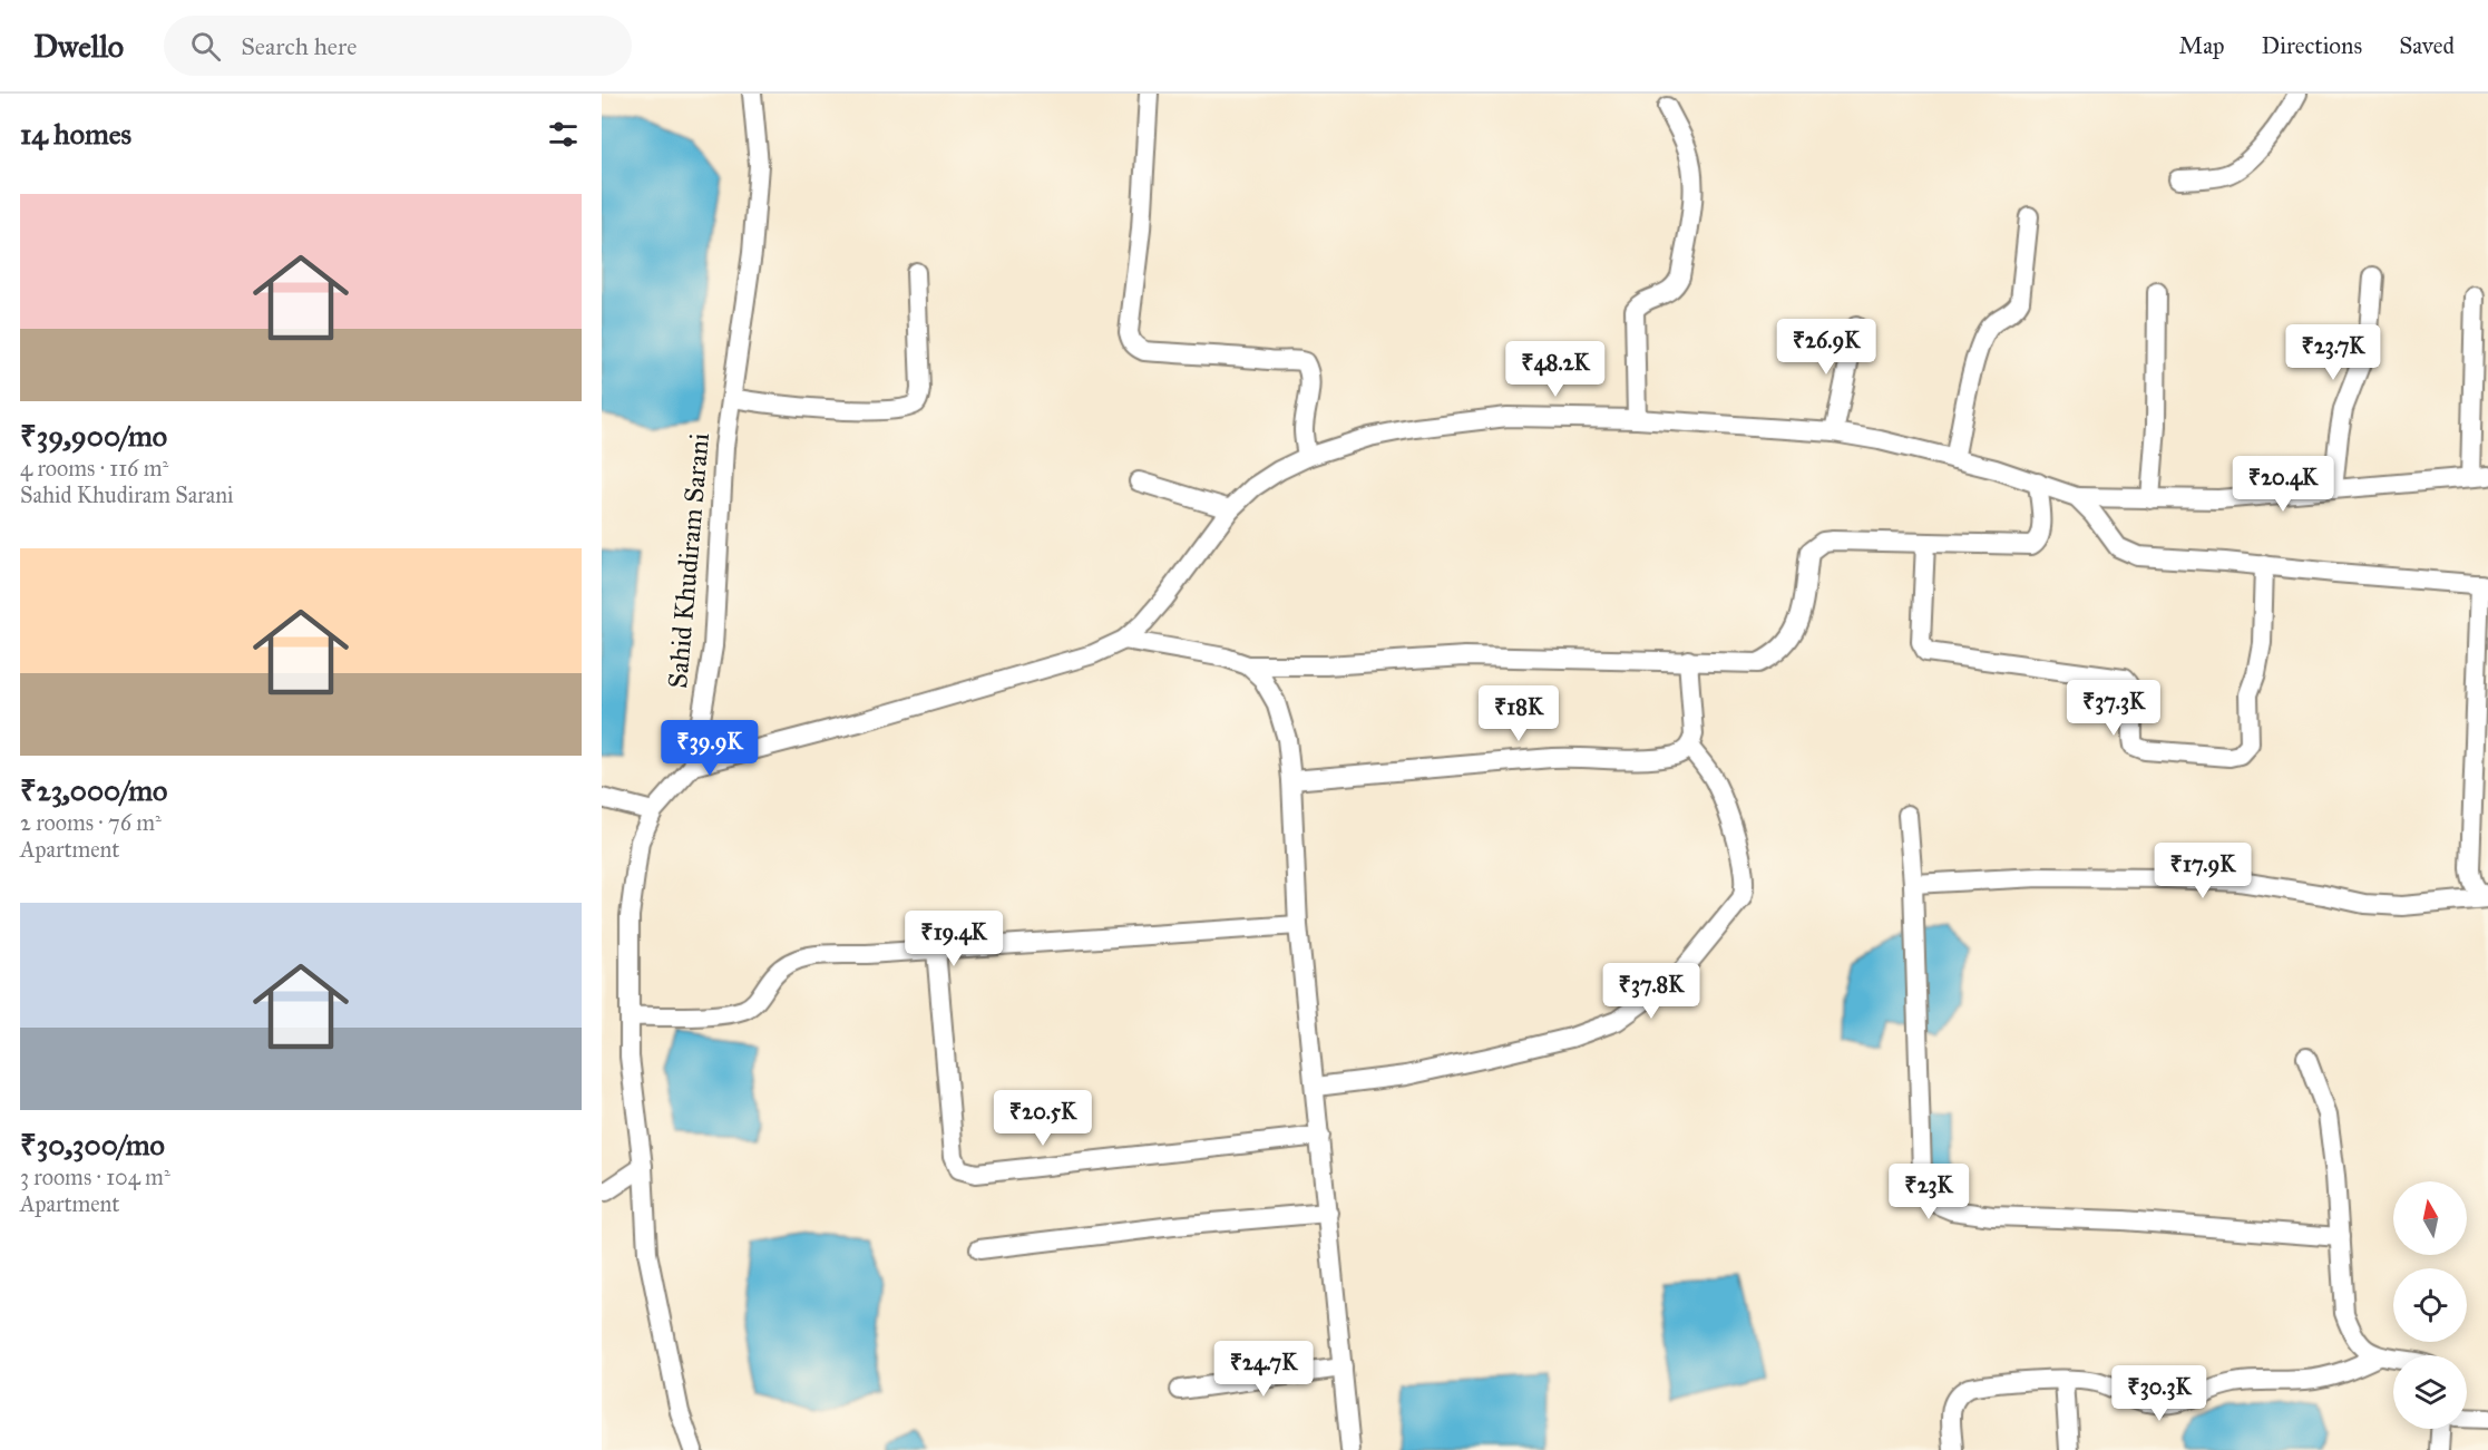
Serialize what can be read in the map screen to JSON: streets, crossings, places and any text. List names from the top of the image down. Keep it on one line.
{"streets":{"street":["Sahid Khudiram Sarani"]},"north":"top","page":{"header":"Dwello","search":"Search here","nav":["Map","Directions","Saved"],"heading":"14 homes","list":[{"name":"₹39,900/mo","note":"4 rooms · 116 m² · Sahid Khudiram Sarani"},{"name":"₹23,000/mo","note":"2 rooms · 76 m² · Apartment"},{"name":"₹30,300/mo","note":"3 rooms · 104 m² · Apartment"}],"price":["₹26.9K","₹23.7K","₹48.2K","₹20.4K","₹37.3K","₹18K","₹39.9K","₹17.9K","₹19.4K","₹37.8K","₹20.5K","₹23K","₹24.7K","₹30.3K"]}}
